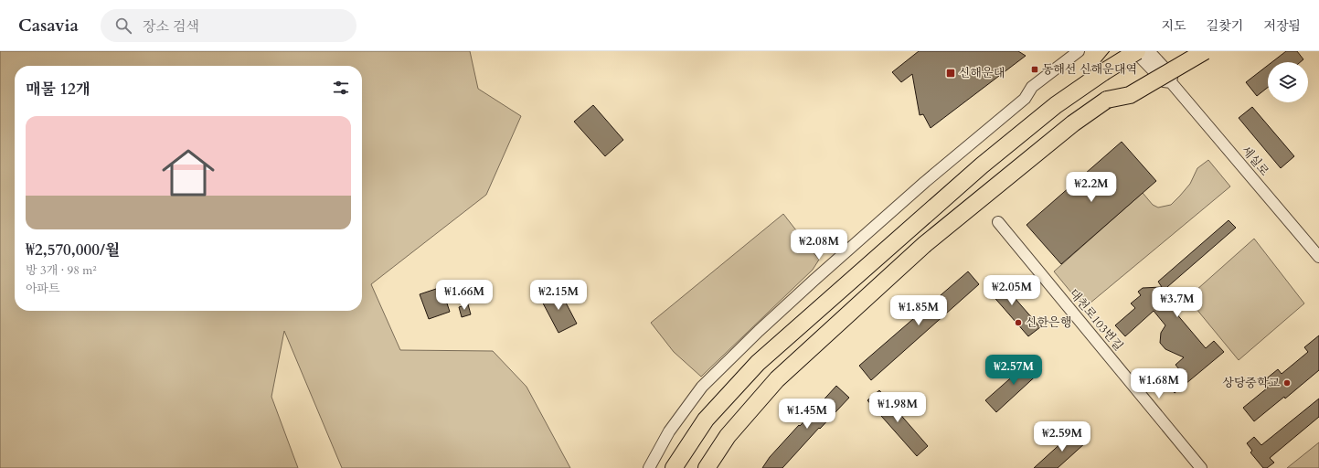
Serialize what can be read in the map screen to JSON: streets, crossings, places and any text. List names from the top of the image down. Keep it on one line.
{"streets":{"street":["세실로","대천로103번길"]},"places":{"transit":["동해선 신해운대역","신해운대"],"other":["신한은행","상당중학교"]},"page":{"header":"Casavia","search":"장소 검색","nav":["지도","길찾기","저장됨"],"heading":"매물 12개","list":[{"name":"₩2,570,000/월","note":"방 3개 · 98 m² · 아파트"}],"price":["₩2.2M","₩2.08M","₩2.05M","₩1.66M","₩2.15M","₩3.7M","₩1.85M","₩2.57M","₩1.68M","₩1.98M","₩1.45M","₩2.59M"]}}
